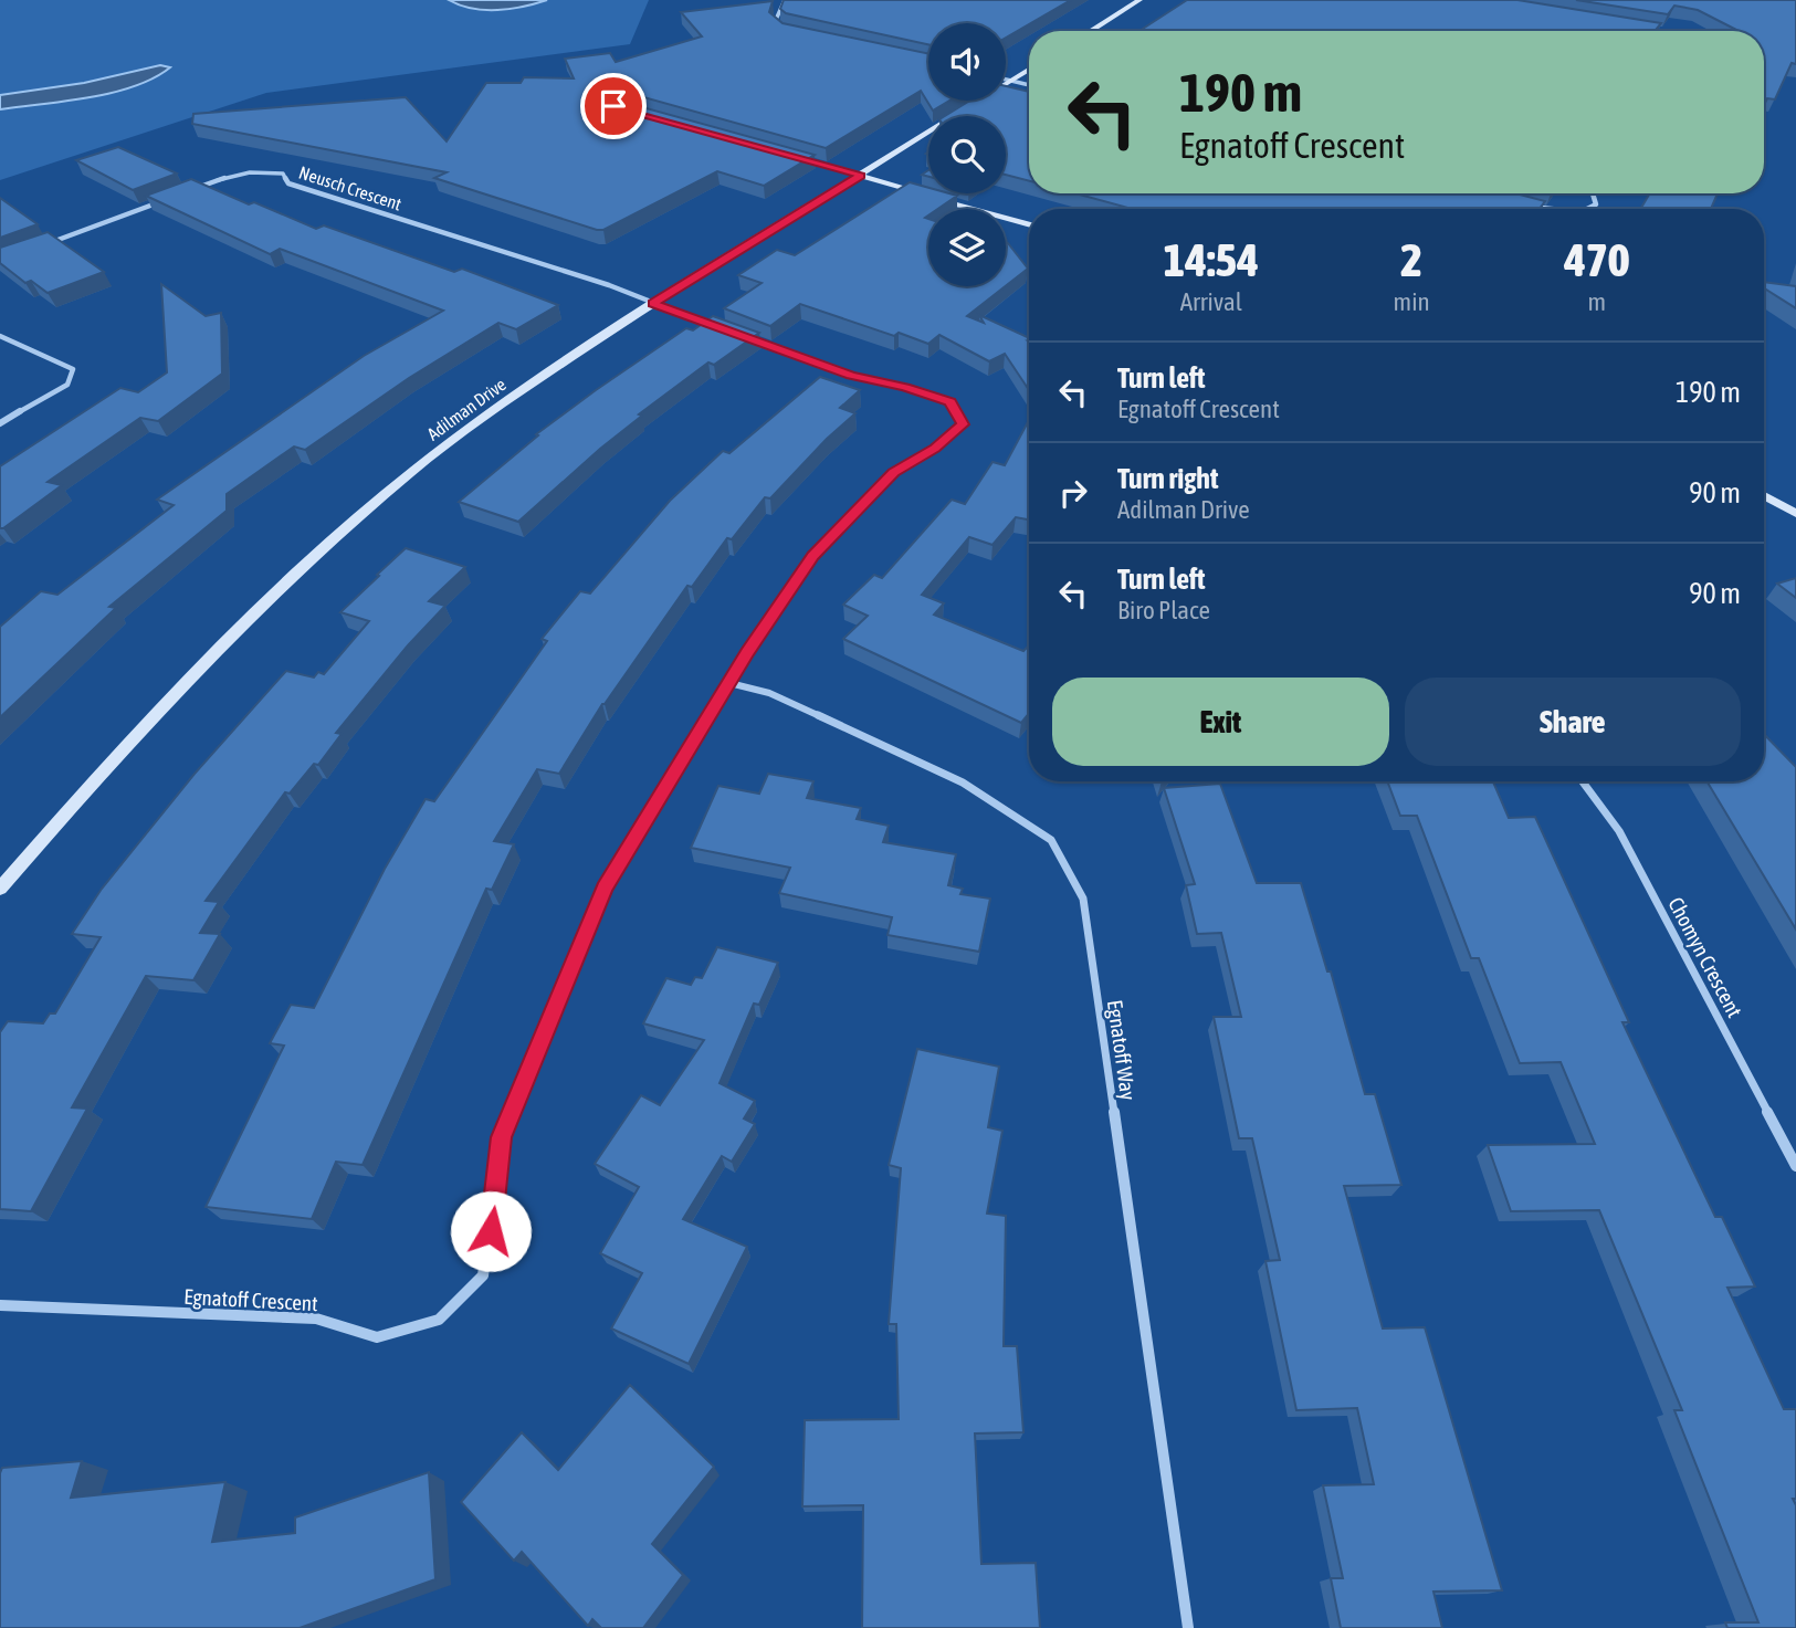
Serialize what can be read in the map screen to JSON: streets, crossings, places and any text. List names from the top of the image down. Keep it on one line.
{"streets":{"street":["Neusch Crescent","Adilman Drive","Chomyn Crescent","Egnatoff Way","Egnatoff Crescent"]},"crossings":[["Neusch Crescent","Adilman Drive"],["Egnatoff Way","Egnatoff Crescent"]],"page":{"turn":["190 m","Egnatoff Crescent"],"eta":["14:54","Arrival","2","min","470","m"],"list":[{"name":"Turn left","note":"Egnatoff Crescent","value":"190 m"},{"name":"Turn right","note":"Adilman Drive","value":"90 m"},{"name":"Turn left","note":"Biro Place","value":"90 m"}],"buttons":["Exit","Share"]}}
